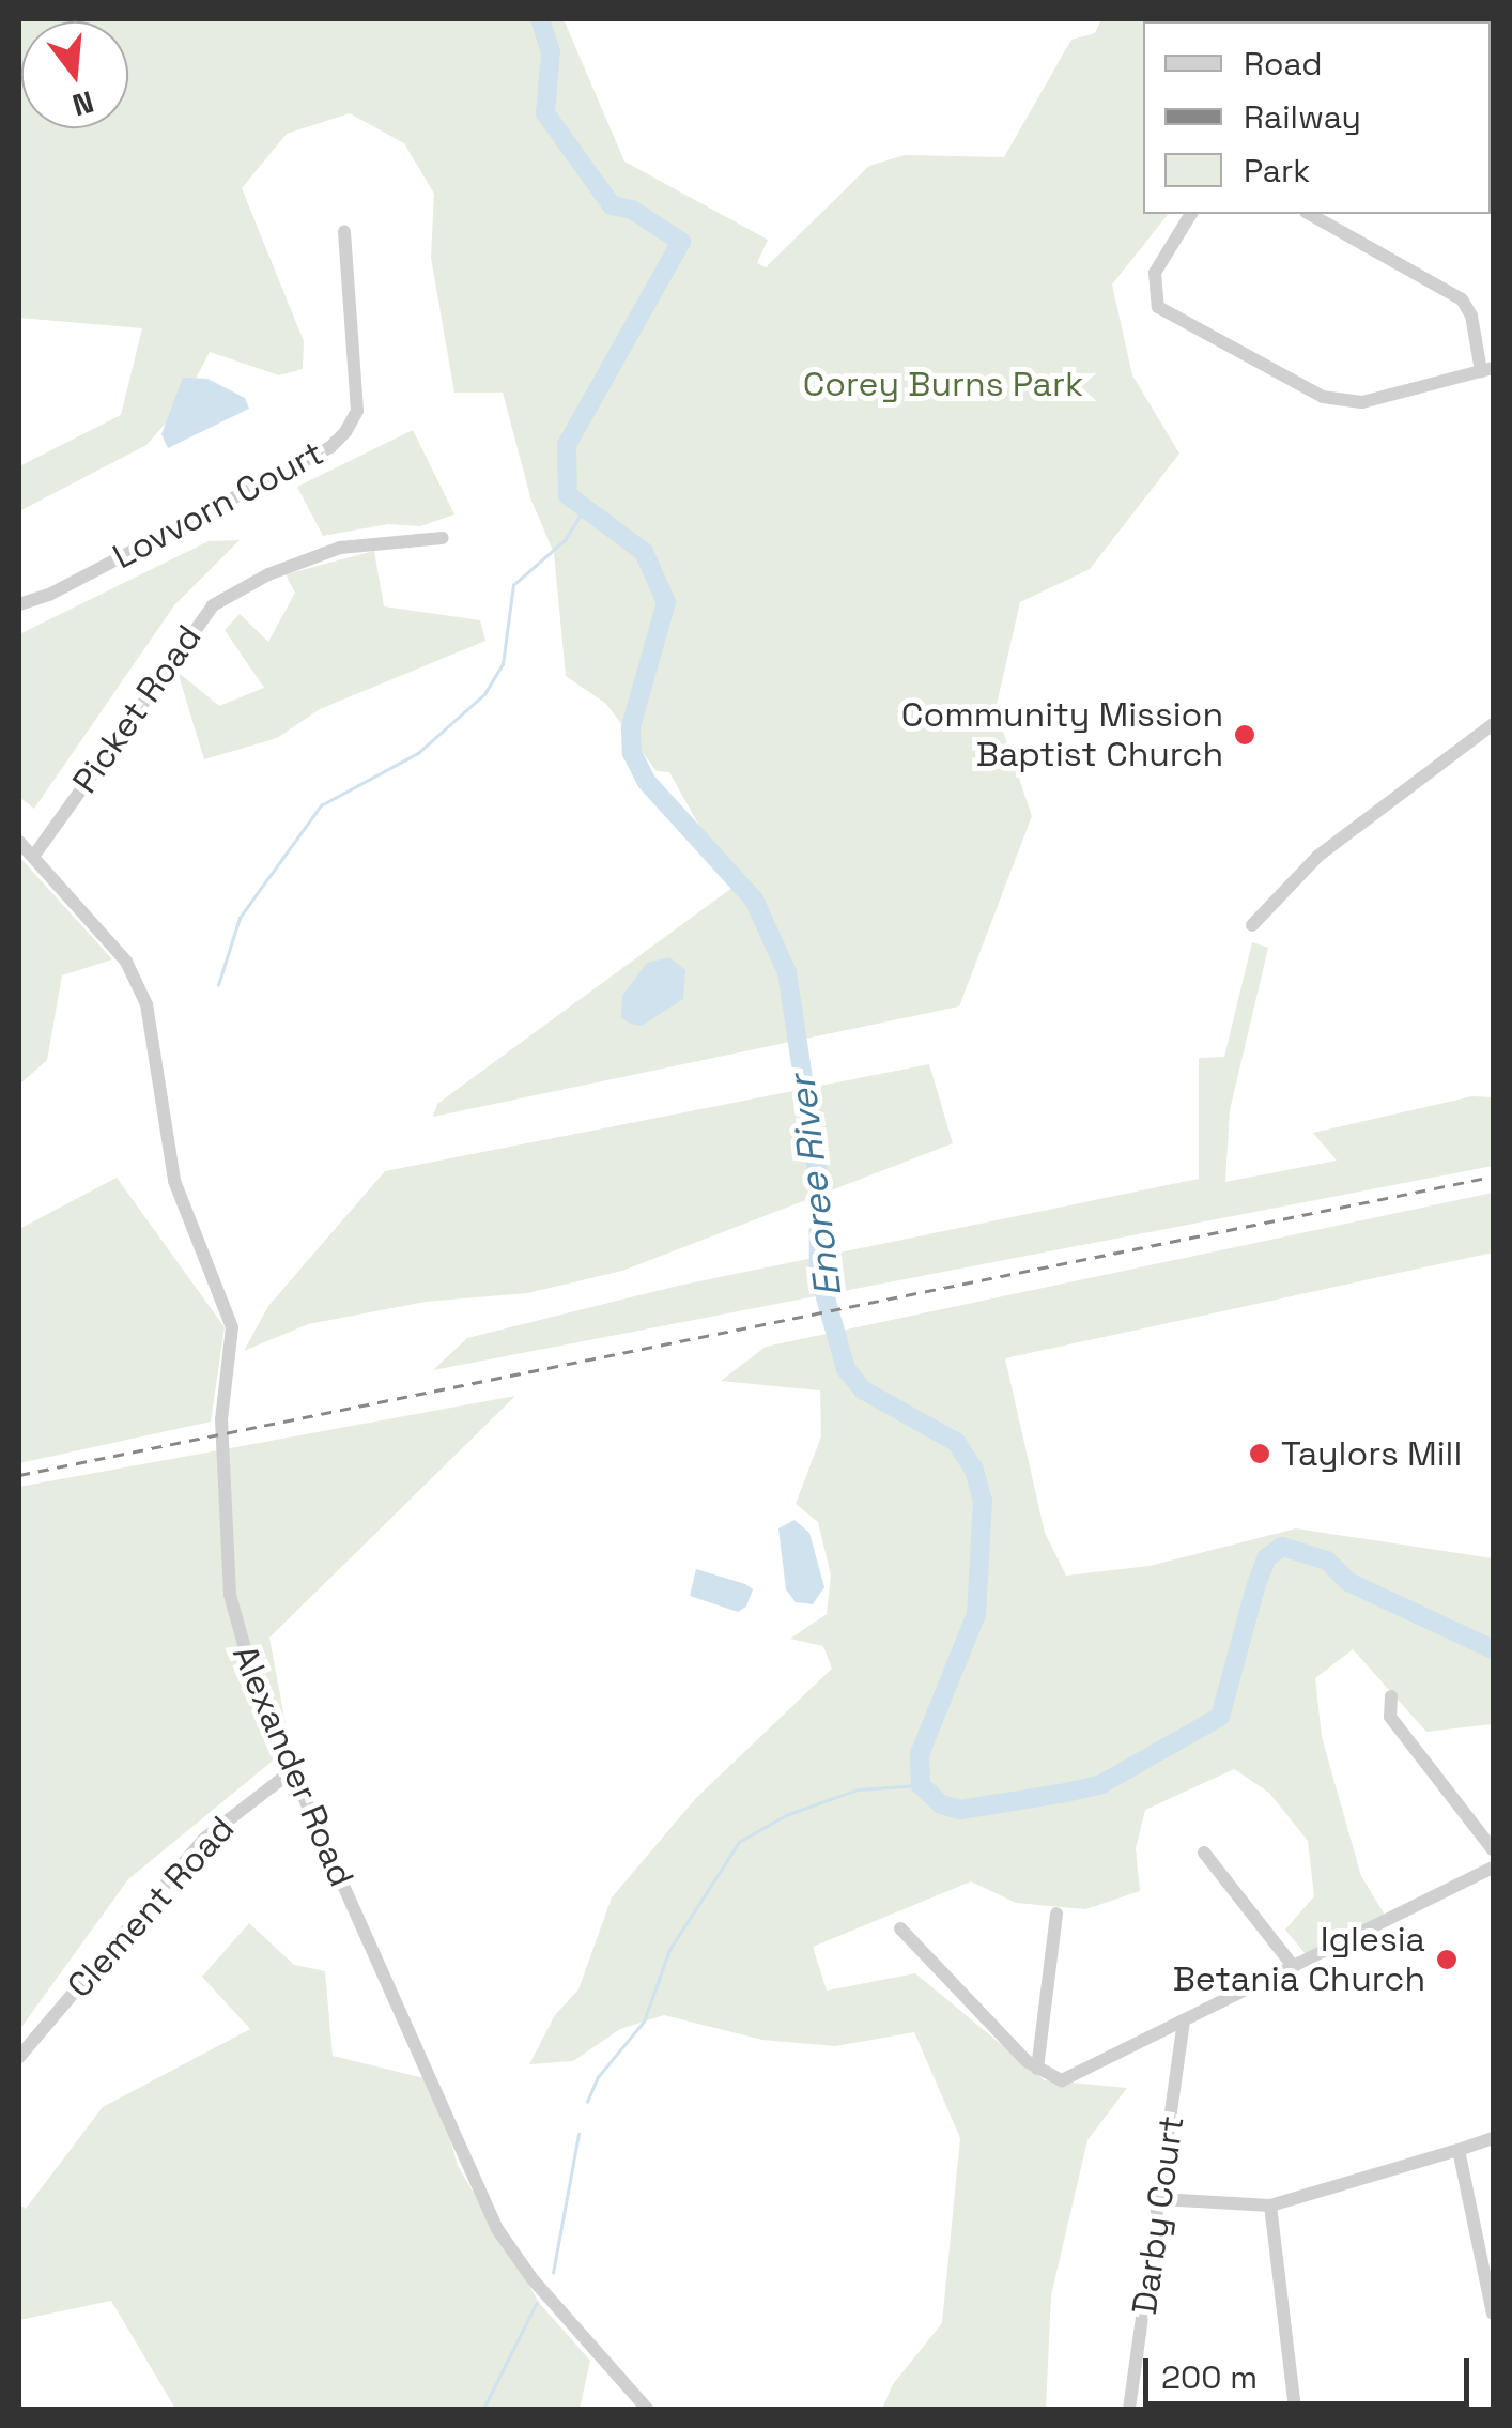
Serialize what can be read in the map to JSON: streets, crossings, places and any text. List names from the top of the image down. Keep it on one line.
{"streets":{"street":["Lovvorn Court","Picket Road","Alexander Road","Clement Road","Darby Court"]},"crossings":[["Picket Road","Alexander Road"],["Alexander Road","Clement Road"]],"water":["Enoree River"],"parks":["Corey Burns Park"],"places":["Community Mission Baptist Church","Taylors Mill","Iglesia Betania Church"],"legend":["Road","Railway","Park"],"scale_bar":"200 m","north":"bottom"}
